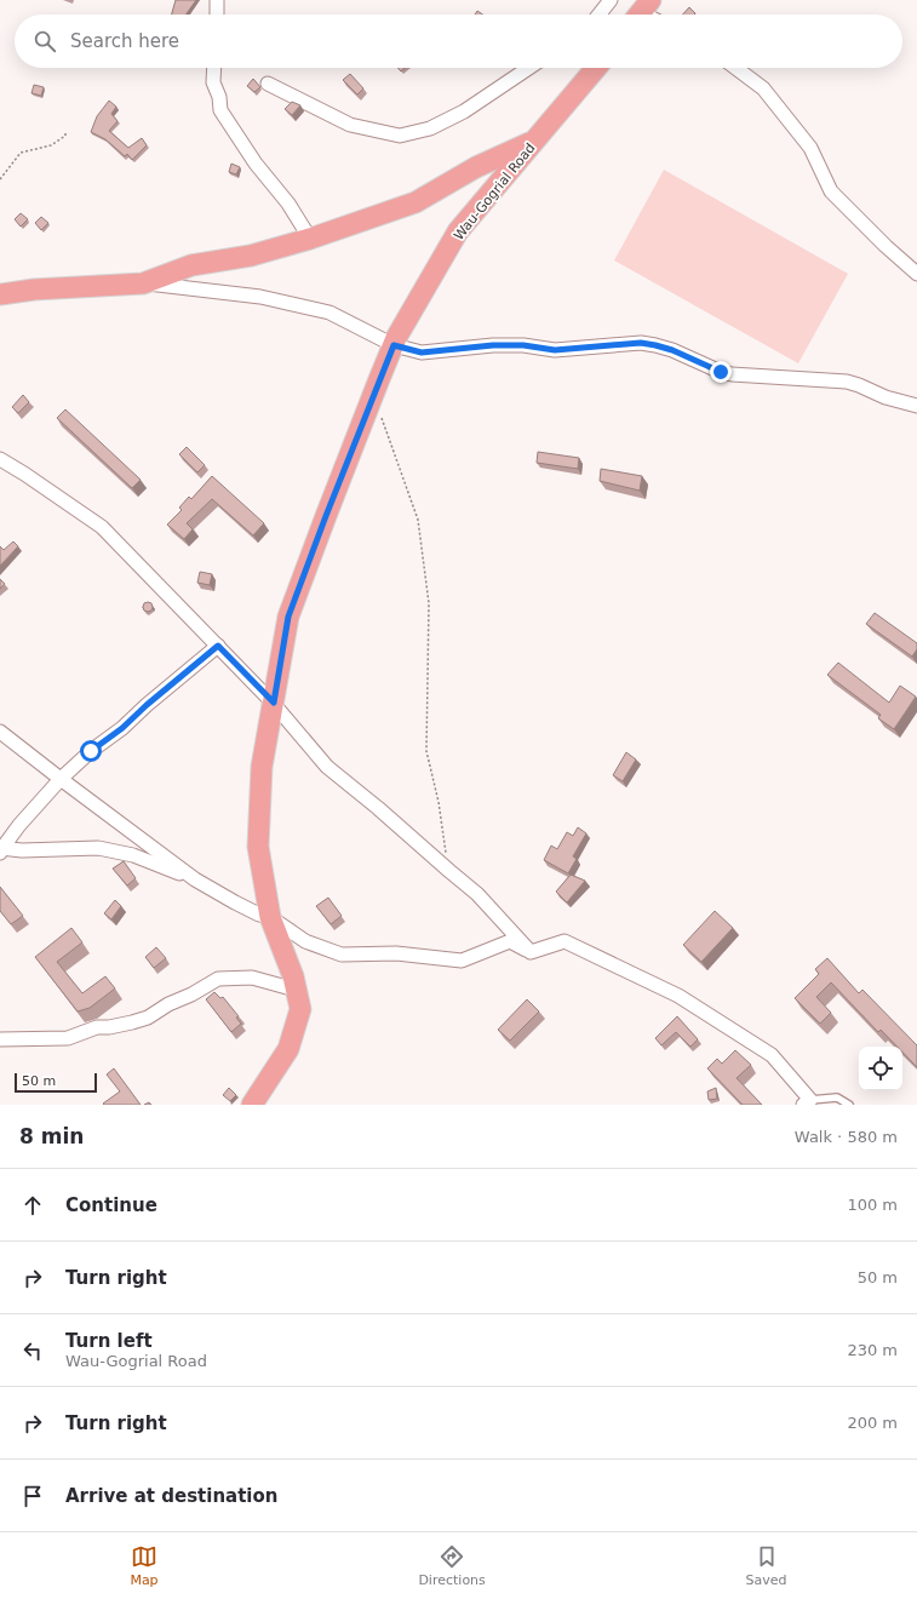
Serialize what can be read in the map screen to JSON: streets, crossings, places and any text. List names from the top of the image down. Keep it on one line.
{"streets":{"main road":["Wau-Gogrial Road"]},"scale_bar":"50 m","page":{"search":"Search here","scale":"50 m","heading":["8 min","Walk · 580 m"],"list":[["Continue","100 m"],["Turn right","50 m"],["Turn left","Wau-Gogrial Road","230 m"],["Turn right","200 m"],"Arrive at destination"],"nav":["Map","Directions","Saved"]}}
